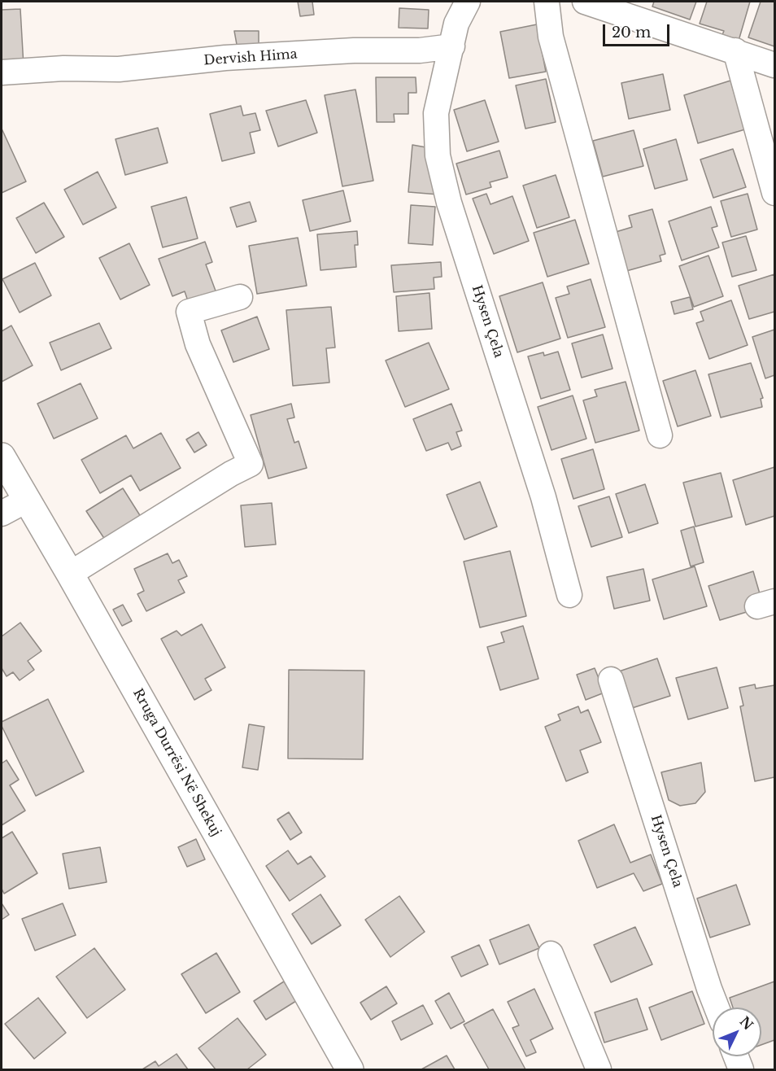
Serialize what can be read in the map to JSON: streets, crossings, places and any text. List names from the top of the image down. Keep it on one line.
{"streets":{"street":["Dervish Hima","Hysen Çela","Rruga Durrësi Në Shekuj"]},"crossings":[["Dervish Hima","Hysen Çela"]],"scale_bar":"20 m","north":"top right"}
